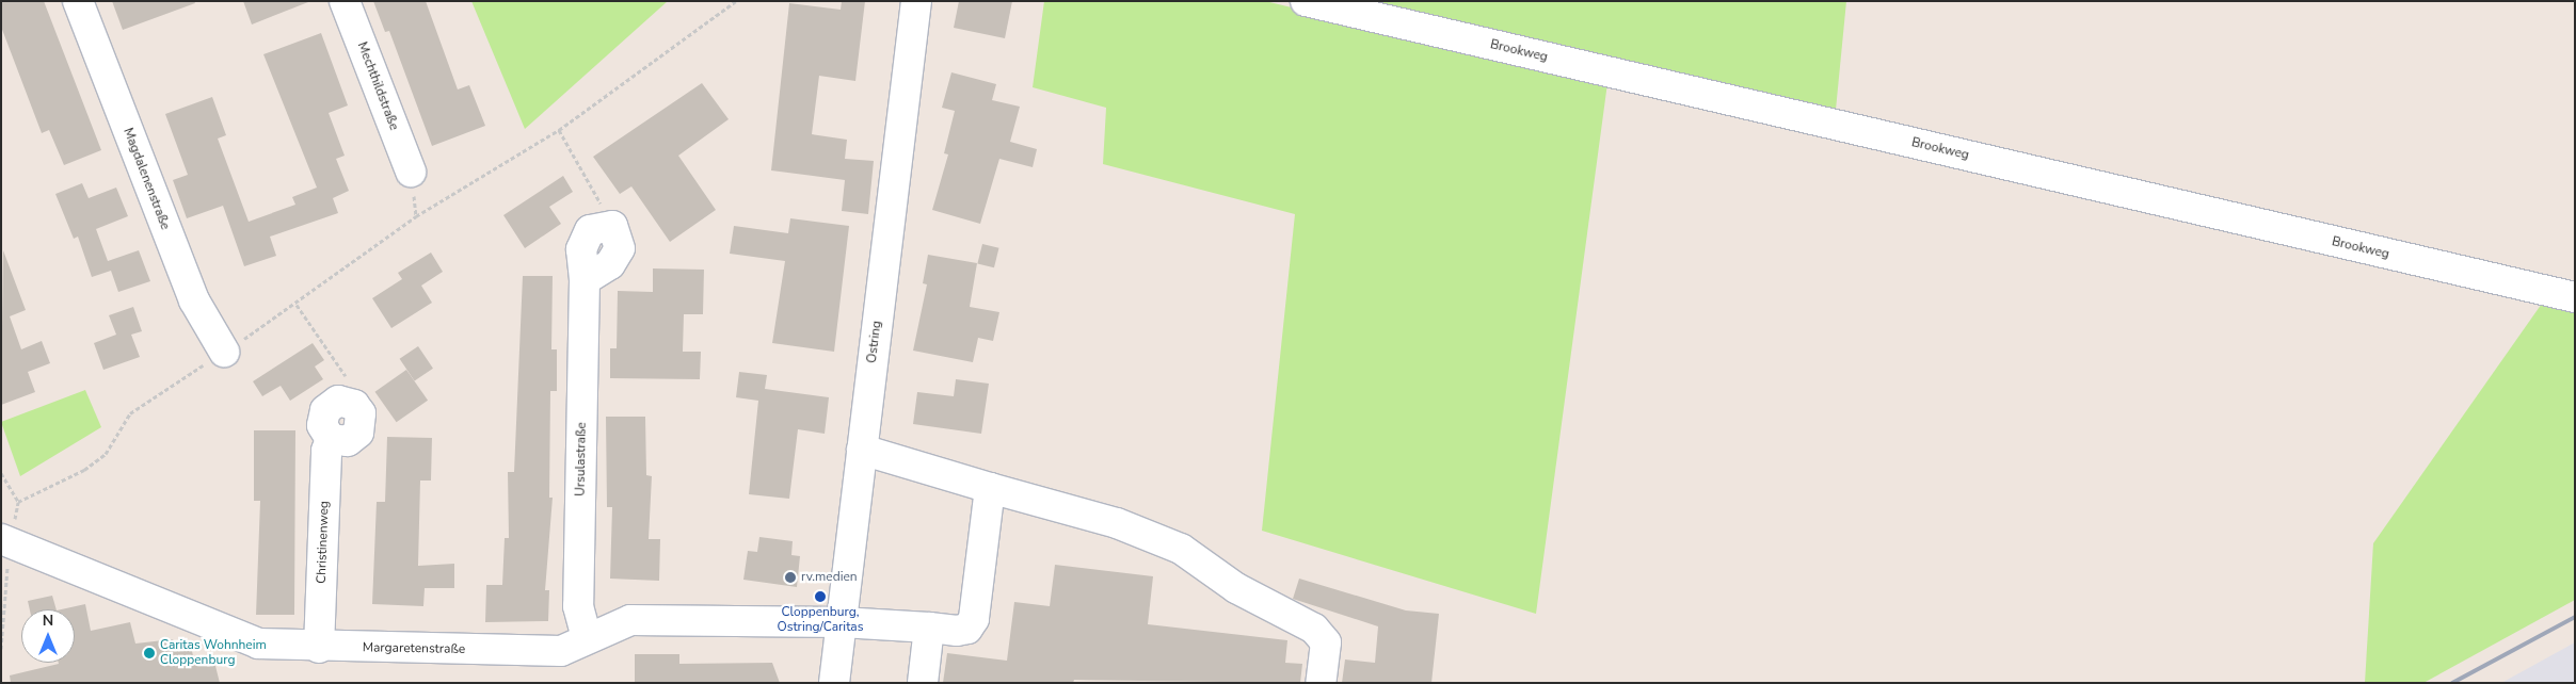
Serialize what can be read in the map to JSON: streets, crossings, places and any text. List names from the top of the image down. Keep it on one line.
{"streets":{"street":["Brookweg","Mechthildstraße","Magdalenenstraße","Ostring","Ursulastraße","Christinenweg","Margaretenstraße"]},"crossings":[["Ostring","Margaretenstraße"],["Ursulastraße","Margaretenstraße"],["Christinenweg","Margaretenstraße"]],"places":["rv.medien","Cloppenburg, Ostring/Caritas","Caritas Wohnheim Cloppenburg"],"north":"top"}
